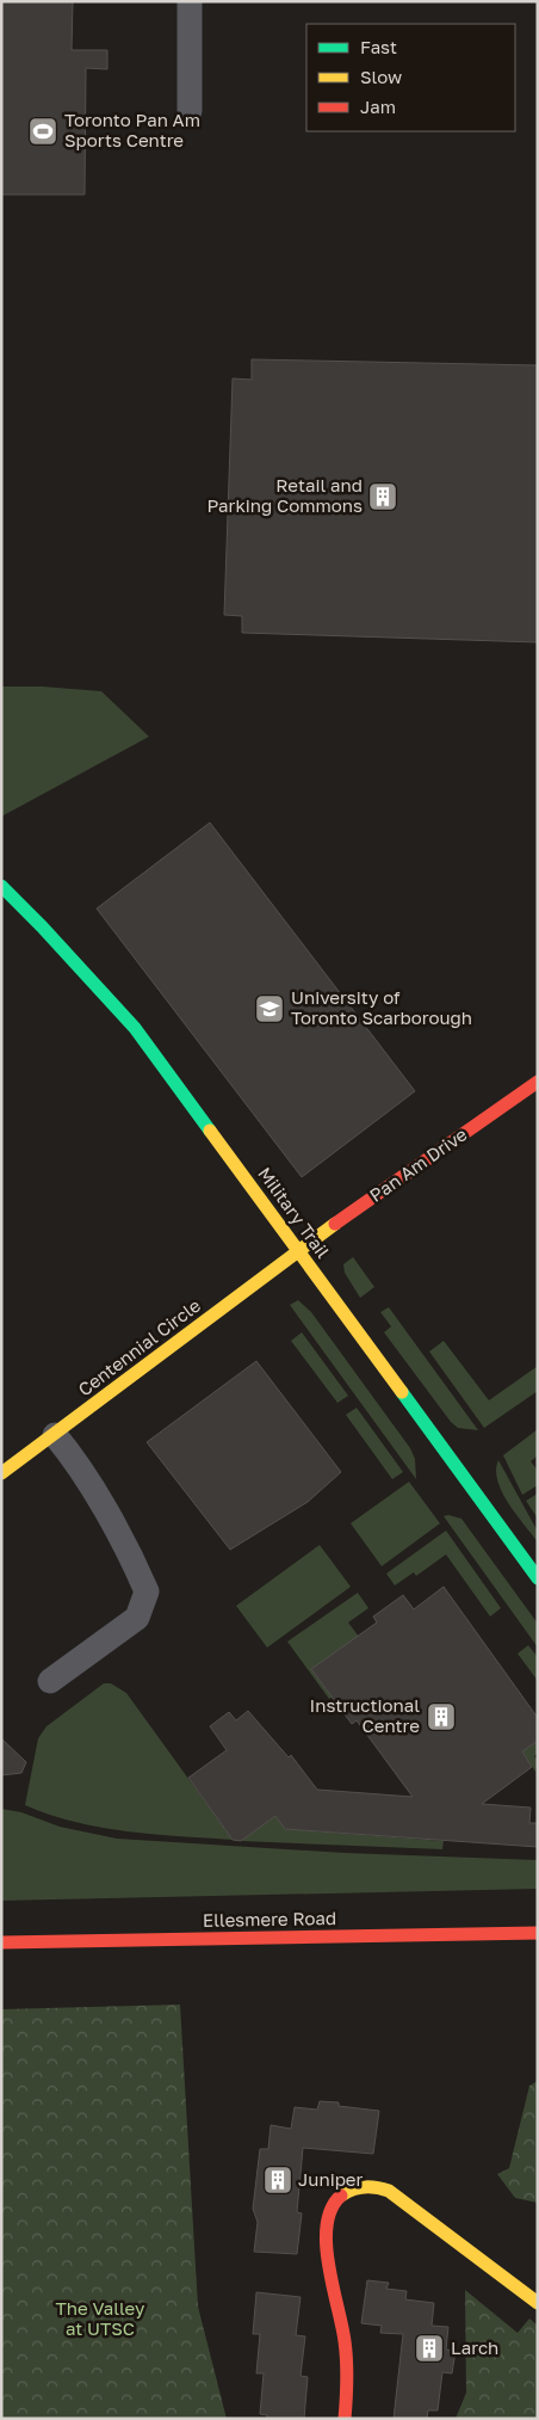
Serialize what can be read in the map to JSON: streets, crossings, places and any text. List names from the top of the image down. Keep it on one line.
{"streets":{"street":["Pan Am Drive","Military Trail","Centennial Circle","Ellesmere Road"]},"crossings":[["Pan Am Drive","Military Trail"],["Pan Am Drive","Centennial Circle"],["Military Trail","Centennial Circle"]],"parks":["The Valley at UTSC"],"places":{"sports":["Toronto Pan Am Sports Centre"],"building":["Retail and Parking Commons","Instructional Centre","Juniper","Larch"],"school or university":["University of Toronto Scarborough"]},"legend":["Fast","Slow","Jam"]}
